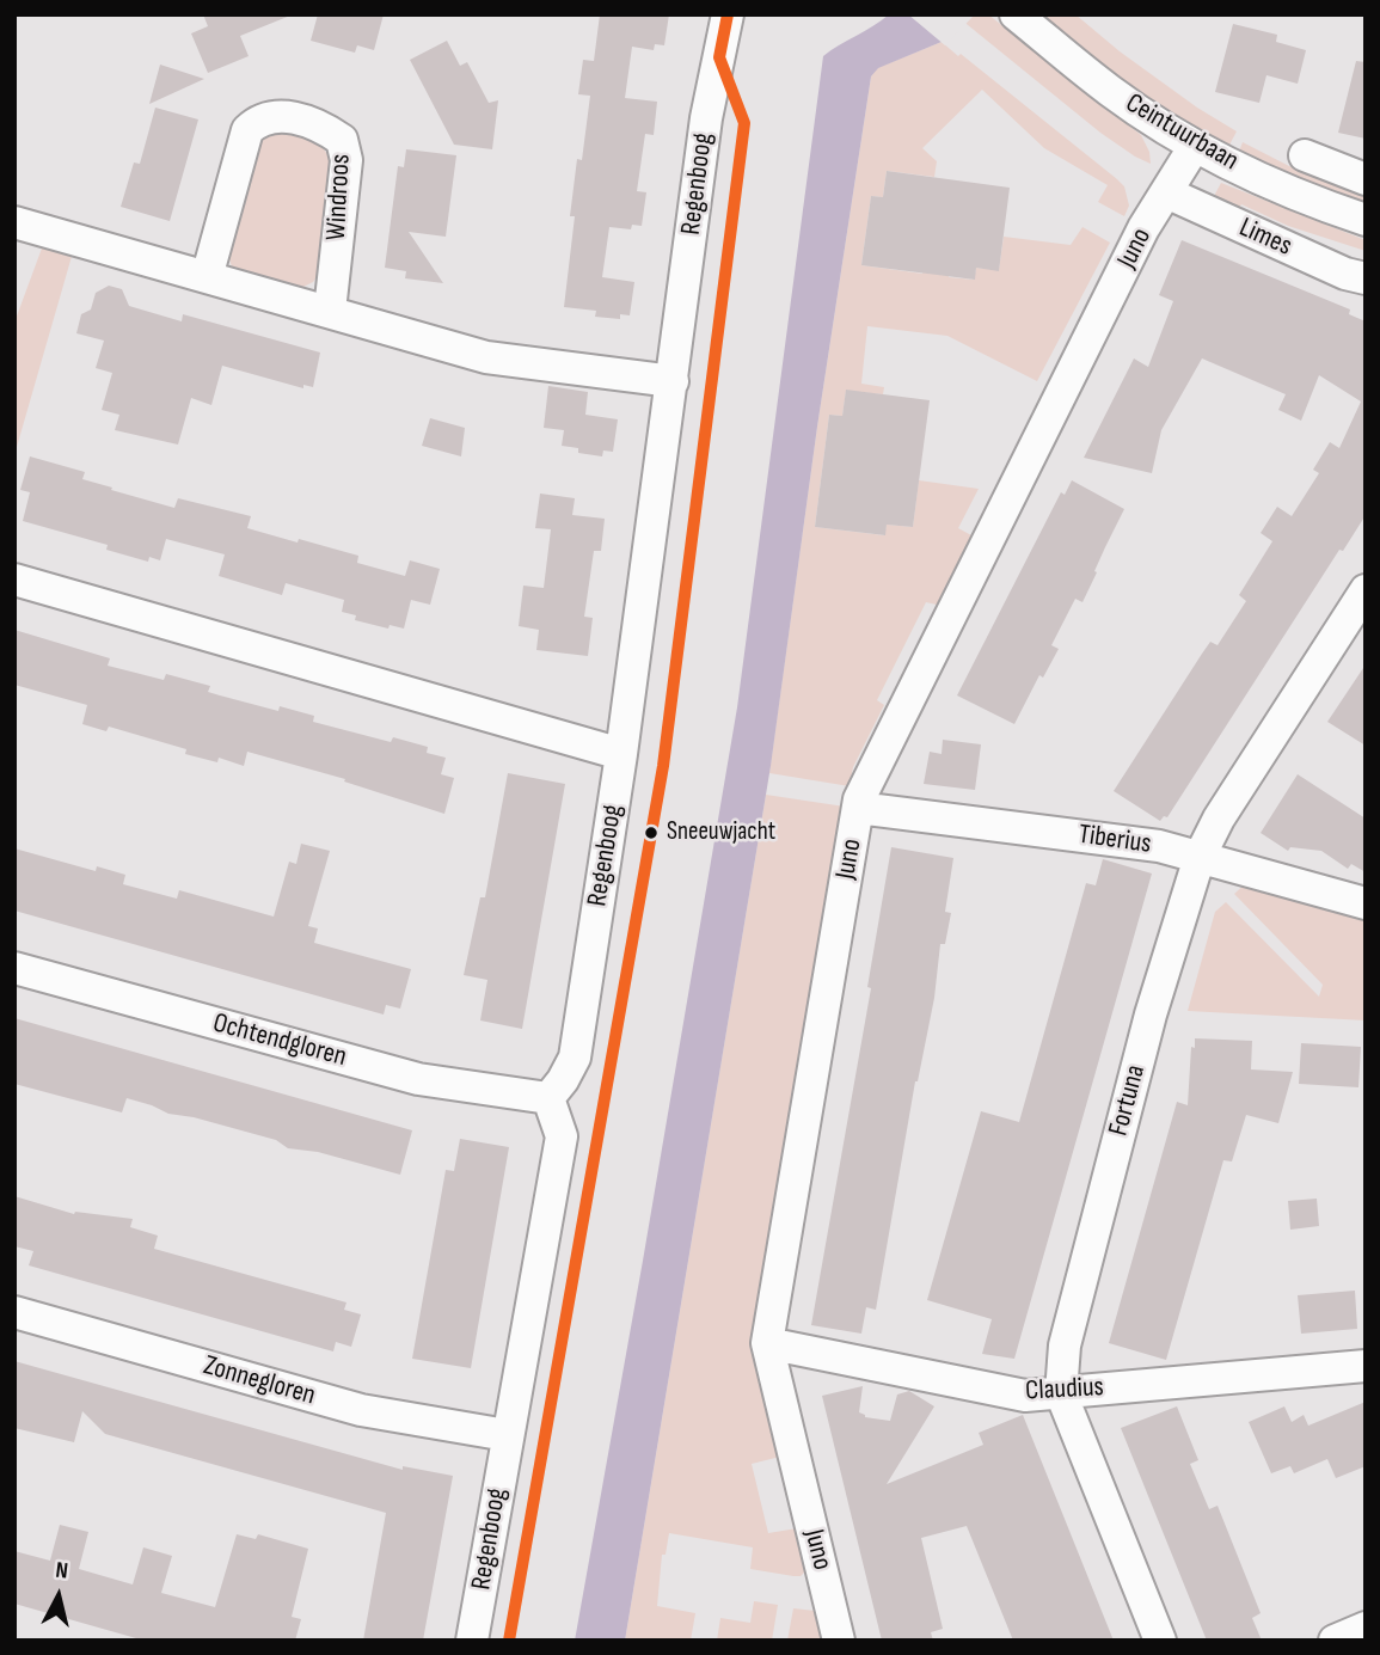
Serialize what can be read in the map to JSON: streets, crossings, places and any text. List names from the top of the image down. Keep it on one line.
{"streets":{"street":["Ceintuurbaan","Regenboog","Windroos","Limes","Juno","Tiberius","Ochtendgloren","Fortuna","Zonnegloren","Claudius"]},"crossings":[["Ceintuurbaan","Juno"],["Regenboog","Ochtendgloren"],["Regenboog","Zonnegloren"],["Limes","Juno"],["Juno","Tiberius"],["Juno","Claudius"],["Tiberius","Fortuna"],["Fortuna","Claudius"]],"places":["Sneeuwjacht"],"north":"top"}
